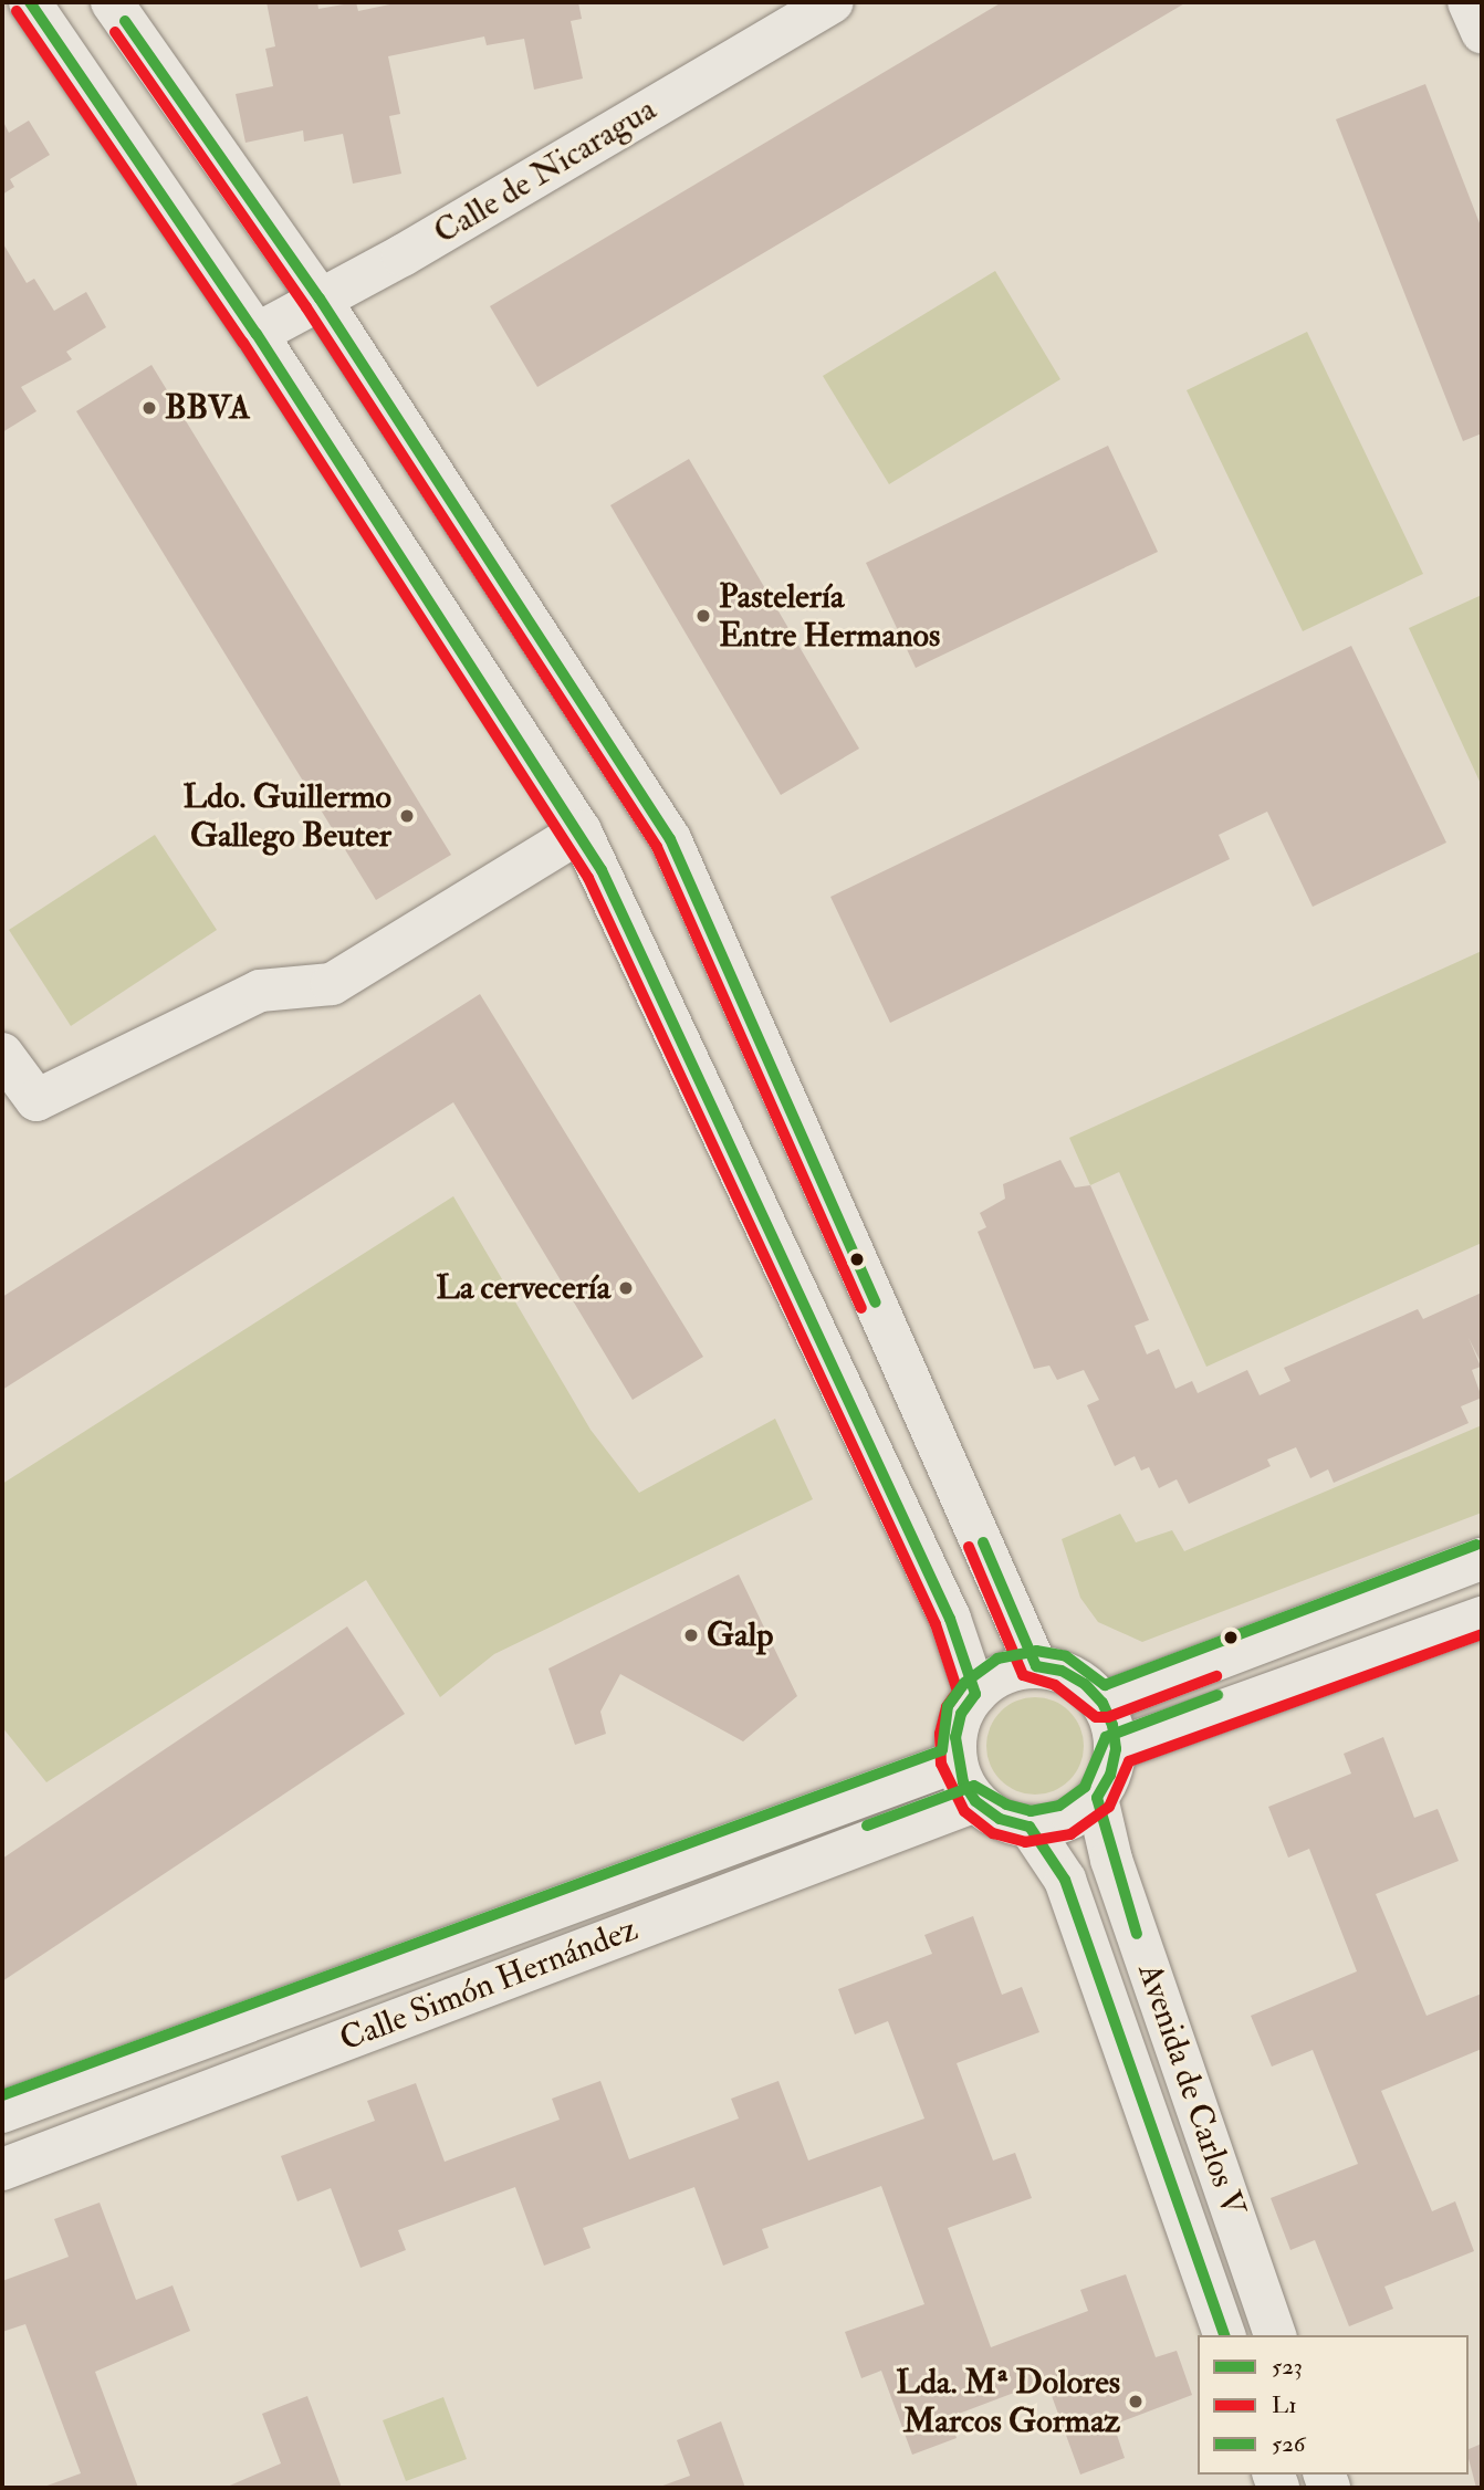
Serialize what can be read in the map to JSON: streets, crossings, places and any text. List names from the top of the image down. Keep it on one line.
{"streets":{"street":["Calle de Nicaragua","Calle Simón Hernández","Avenida de Carlos V"]},"crossings":[["Calle Simón Hernández","Avenida de Carlos V"]],"places":["BBVA","Pastelería Entre Hermanos","Ldo. Guillermo Gallego Beuter","La cervecería","Galp","Lda. Mª Dolores Marcos Gormaz"],"lines":["transit line 523","transit line L1","transit line 526"],"legend":["523","L1","526"]}
